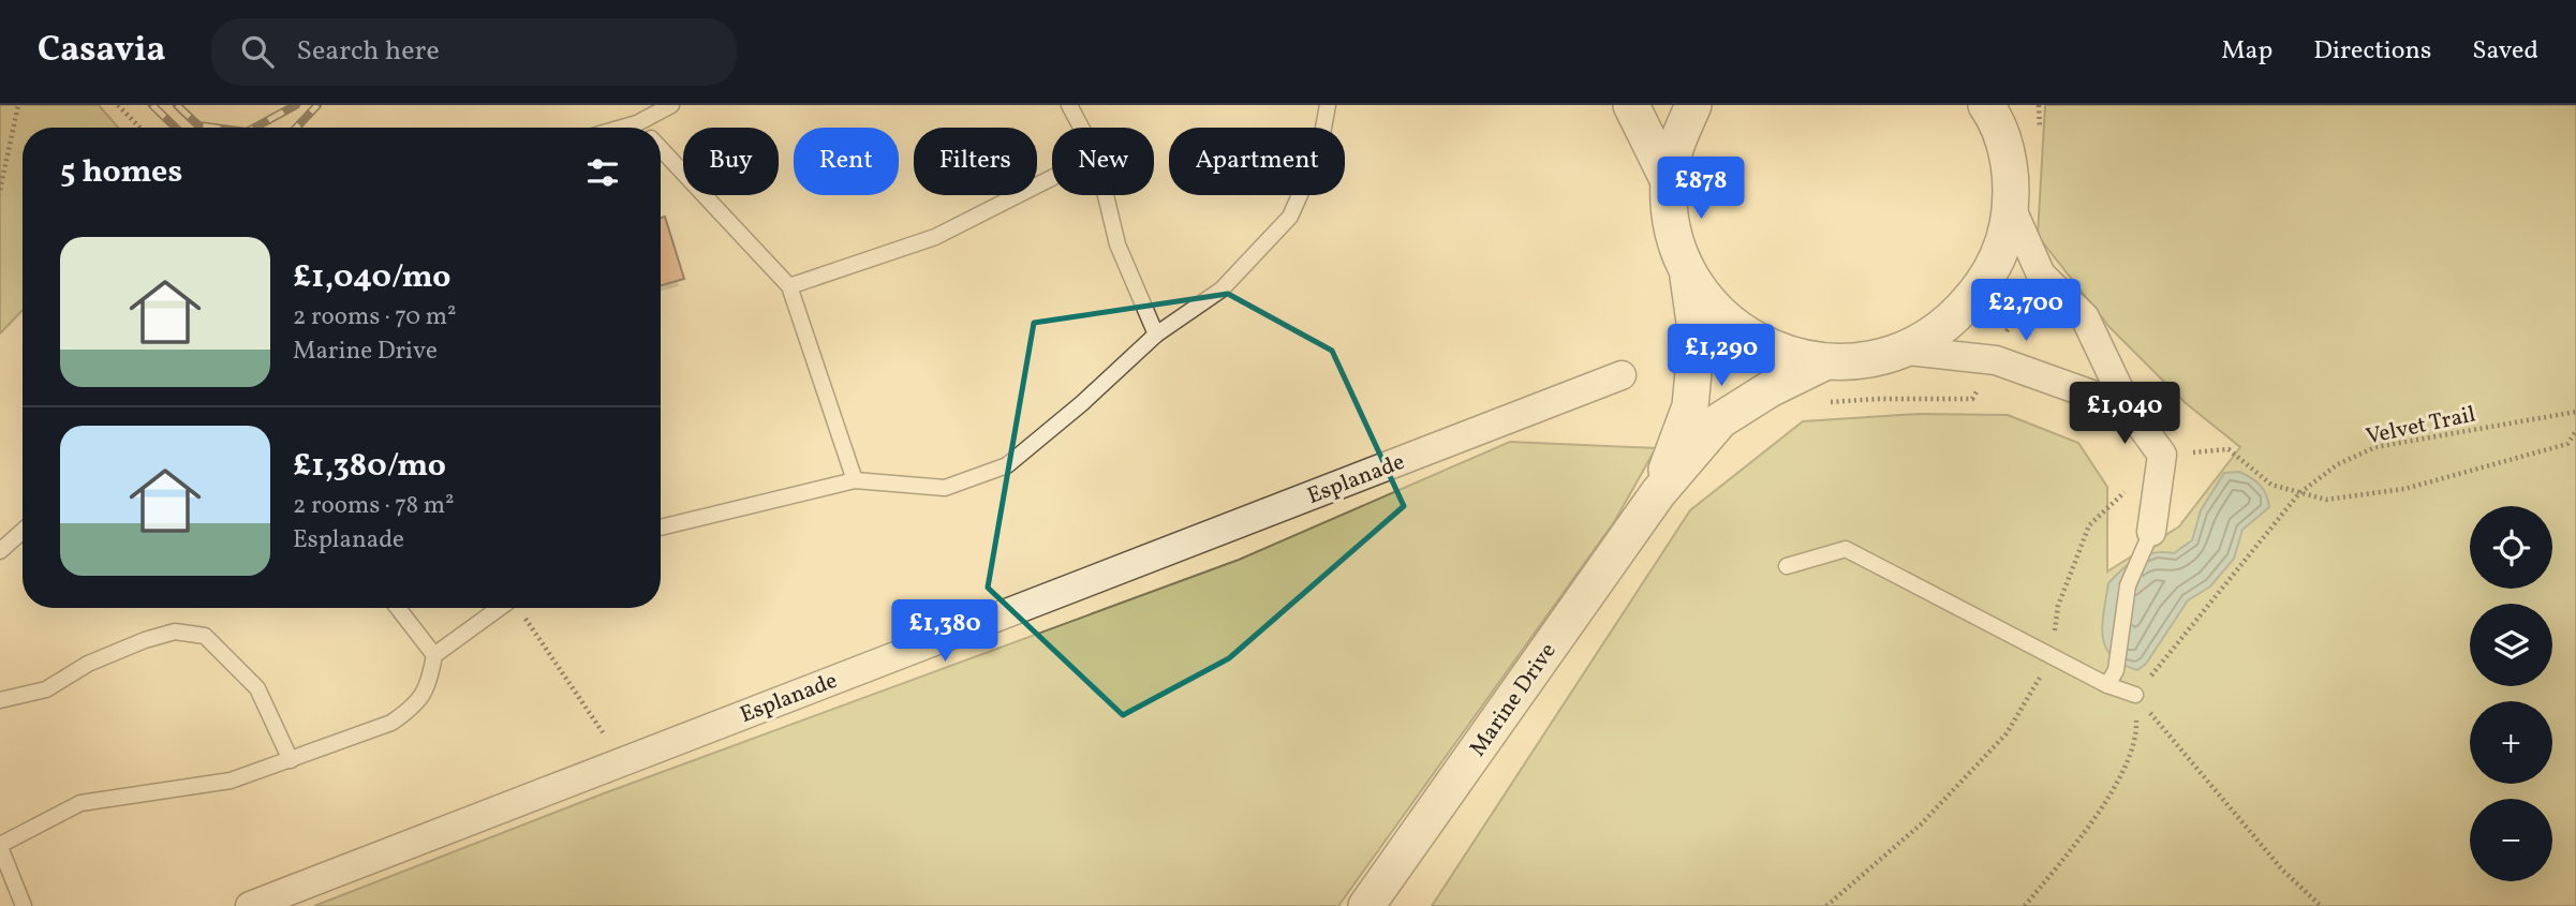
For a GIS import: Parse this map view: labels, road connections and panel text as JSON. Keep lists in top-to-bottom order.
{
  "streets": {
    "street": ["Esplanade", "Marine Drive"],
    "path": ["Velvet Trail"]
  },
  "page": {
    "header": "Casavia",
    "search": "Search here",
    "nav": ["Map", "Directions", "Saved"],
    "chip": [
      "Buy",
      "Rent",
      "Filters",
      "New",
      "Apartment"
    ],
    "heading": "5 homes",
    "price": [
      "£878",
      "£2,700",
      "£1,290",
      "£1,040",
      "£1,380"
    ],
    "list": [
      {
        "name": "£1,040/mo",
        "note": "2 rooms · 70 m² · Marine Drive"
      },
      {
        "name": "£1,380/mo",
        "note": "2 rooms · 78 m² · Esplanade"
      }
    ],
    "map_buttons": ["+", "−"]
  }
}
